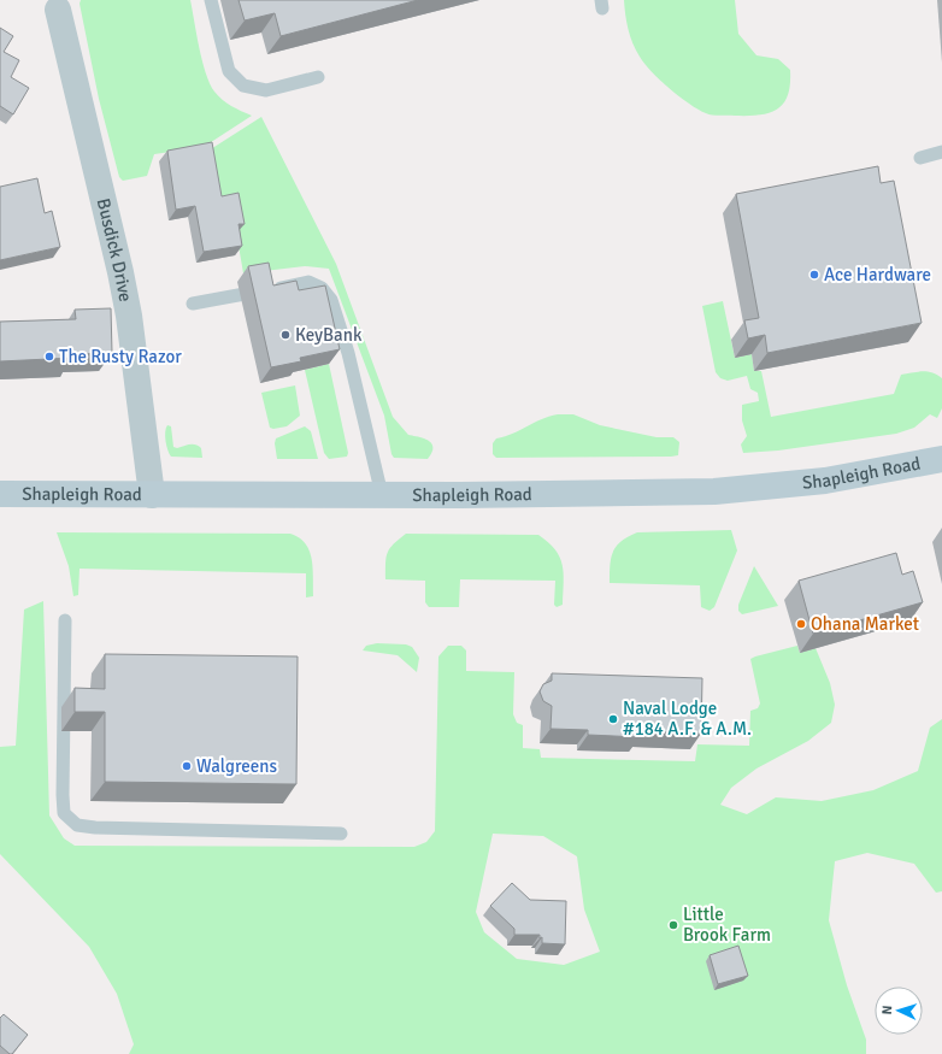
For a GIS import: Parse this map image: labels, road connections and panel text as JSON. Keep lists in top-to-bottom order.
{
  "streets": {
    "main road": ["Shapleigh Road"],
    "street": ["Busdick Drive"]
  },
  "crossings": [
    ["Busdick Drive", "Shapleigh Road"]
  ],
  "places": [
    "Ace Hardware",
    "KeyBank",
    "The Rusty Razor",
    "Ohana Market",
    "Naval Lodge #184 A.F. & A.M.",
    "Walgreens",
    "Little Brook Farm"
  ],
  "north": "left"
}
